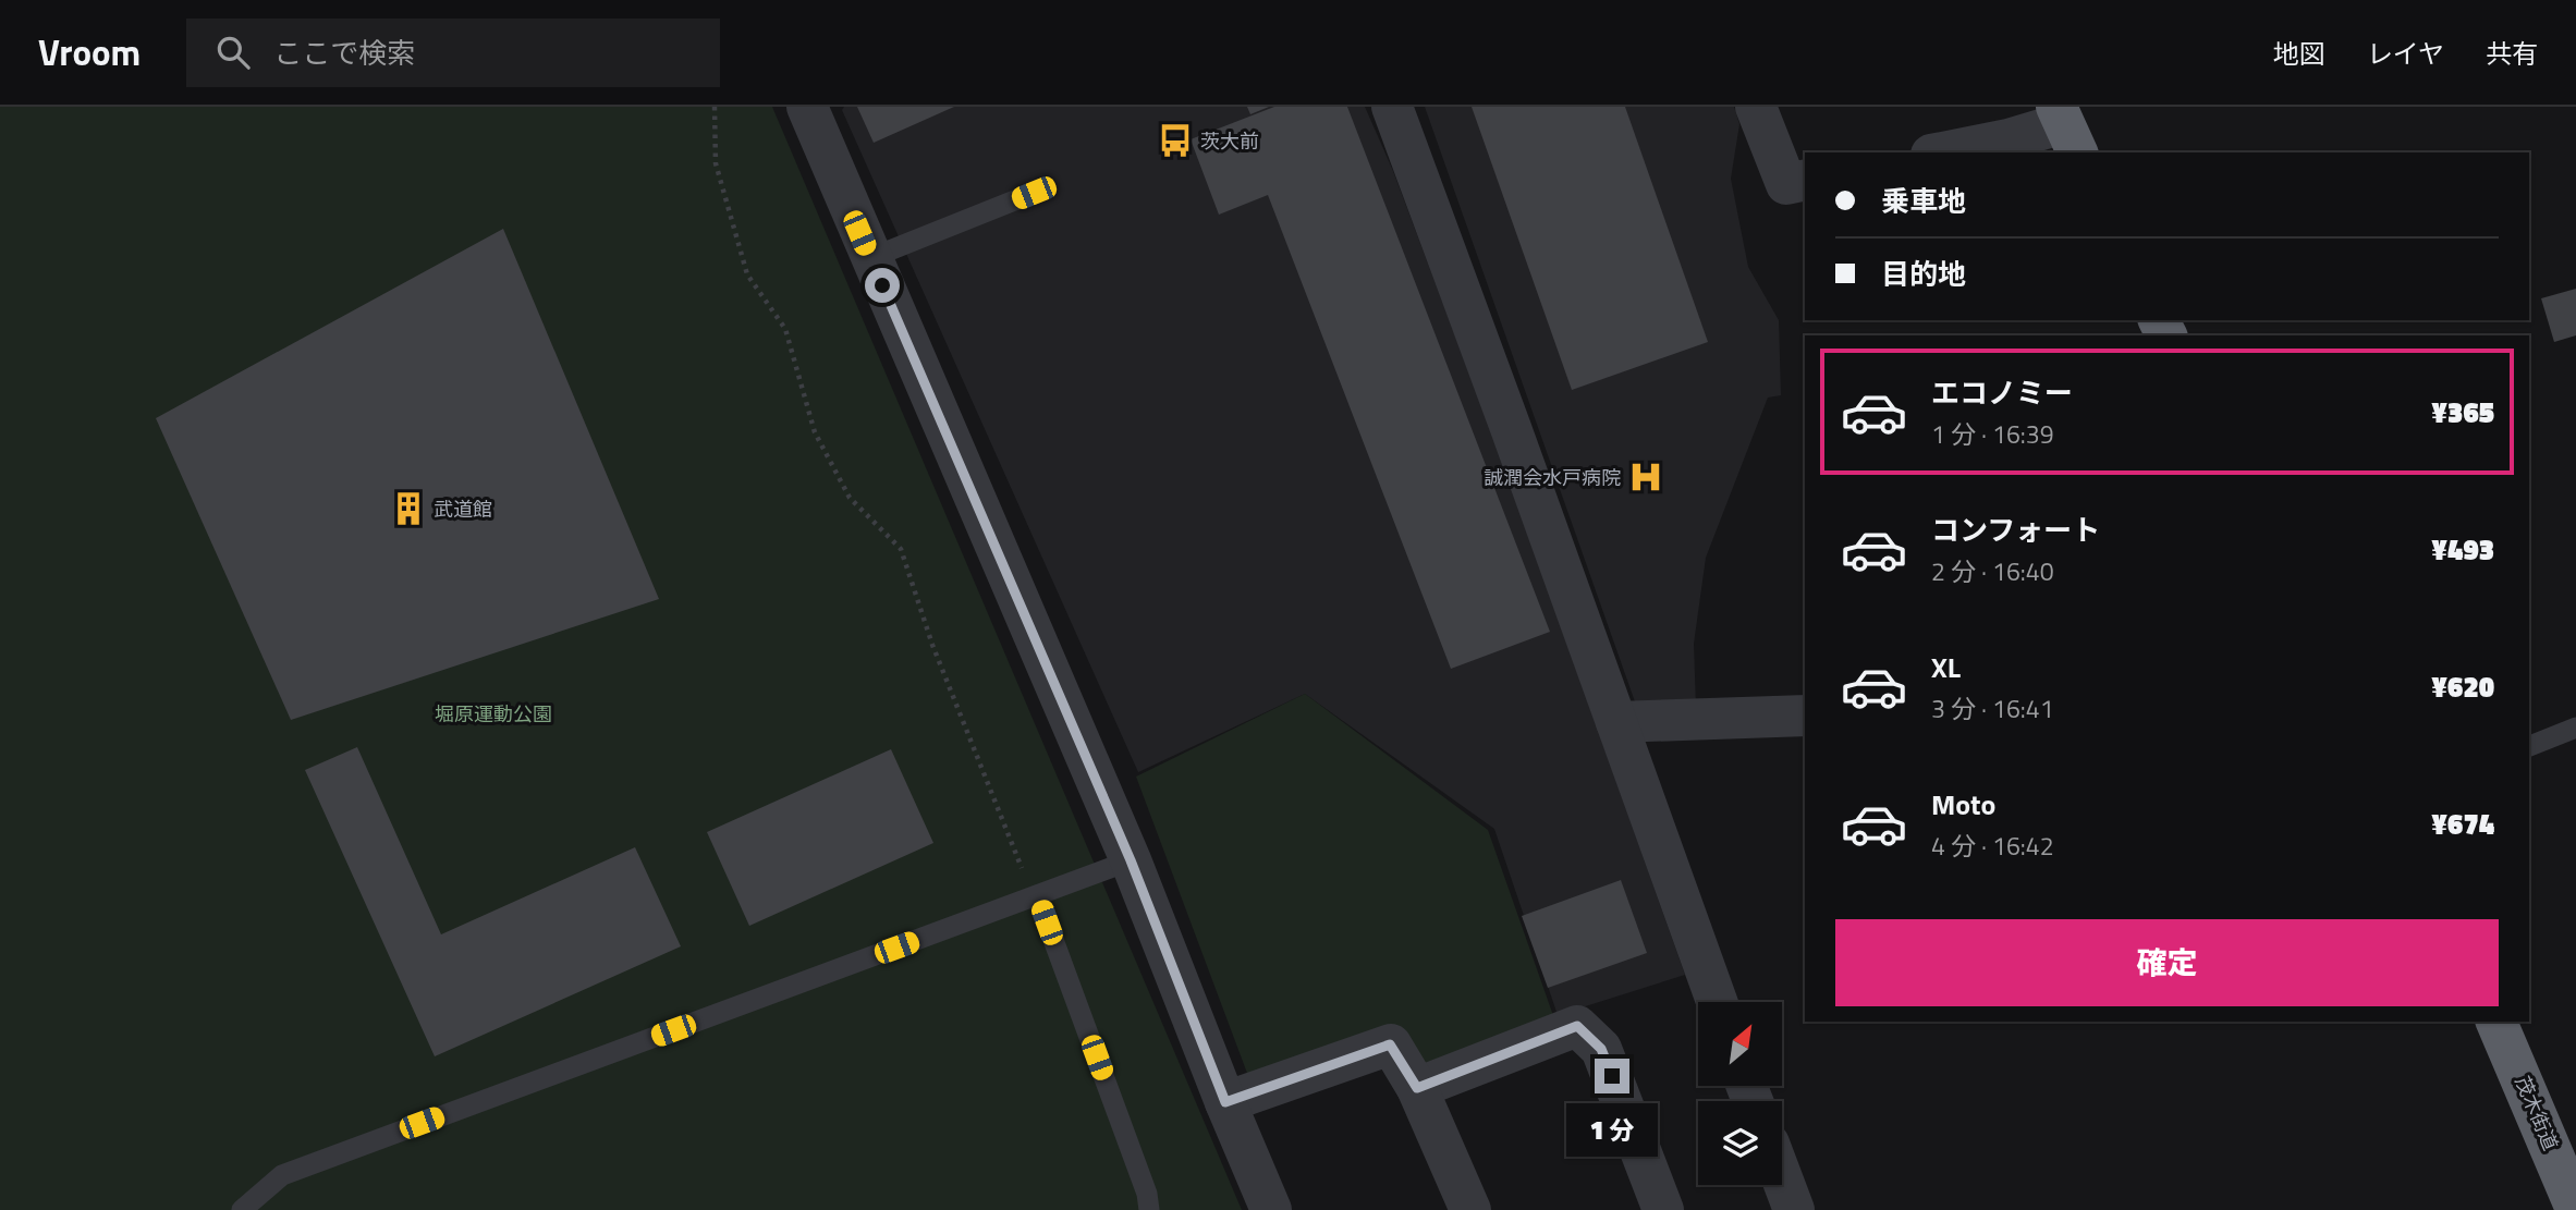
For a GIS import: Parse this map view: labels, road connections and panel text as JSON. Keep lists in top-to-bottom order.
{
  "streets": {
    "highway": ["茂木街道"]
  },
  "parks": ["堀原運動公園"],
  "places": {
    "bus stop": ["茨大前"],
    "hospital": ["誠潤会水戸病院"],
    "building": ["武道館"]
  },
  "north": "top right",
  "page": {
    "header": "Vroom",
    "search": "ここで検索",
    "nav": ["地図", "レイヤ", "共有"],
    "banner": ["乗車地", "目的地"],
    "list": [
      {
        "name": "エコノミー",
        "note": "1 分 · 16:39",
        "value": "¥365"
      },
      {
        "name": "コンフォート",
        "note": "2 分 · 16:40",
        "value": "¥493"
      },
      {
        "name": "XL",
        "note": "3 分 · 16:41",
        "value": "¥620"
      },
      {
        "name": "Moto",
        "note": "4 分 · 16:42",
        "value": "¥674"
      }
    ],
    "buttons": "確定",
    "bubble": "1 分"
  }
}
